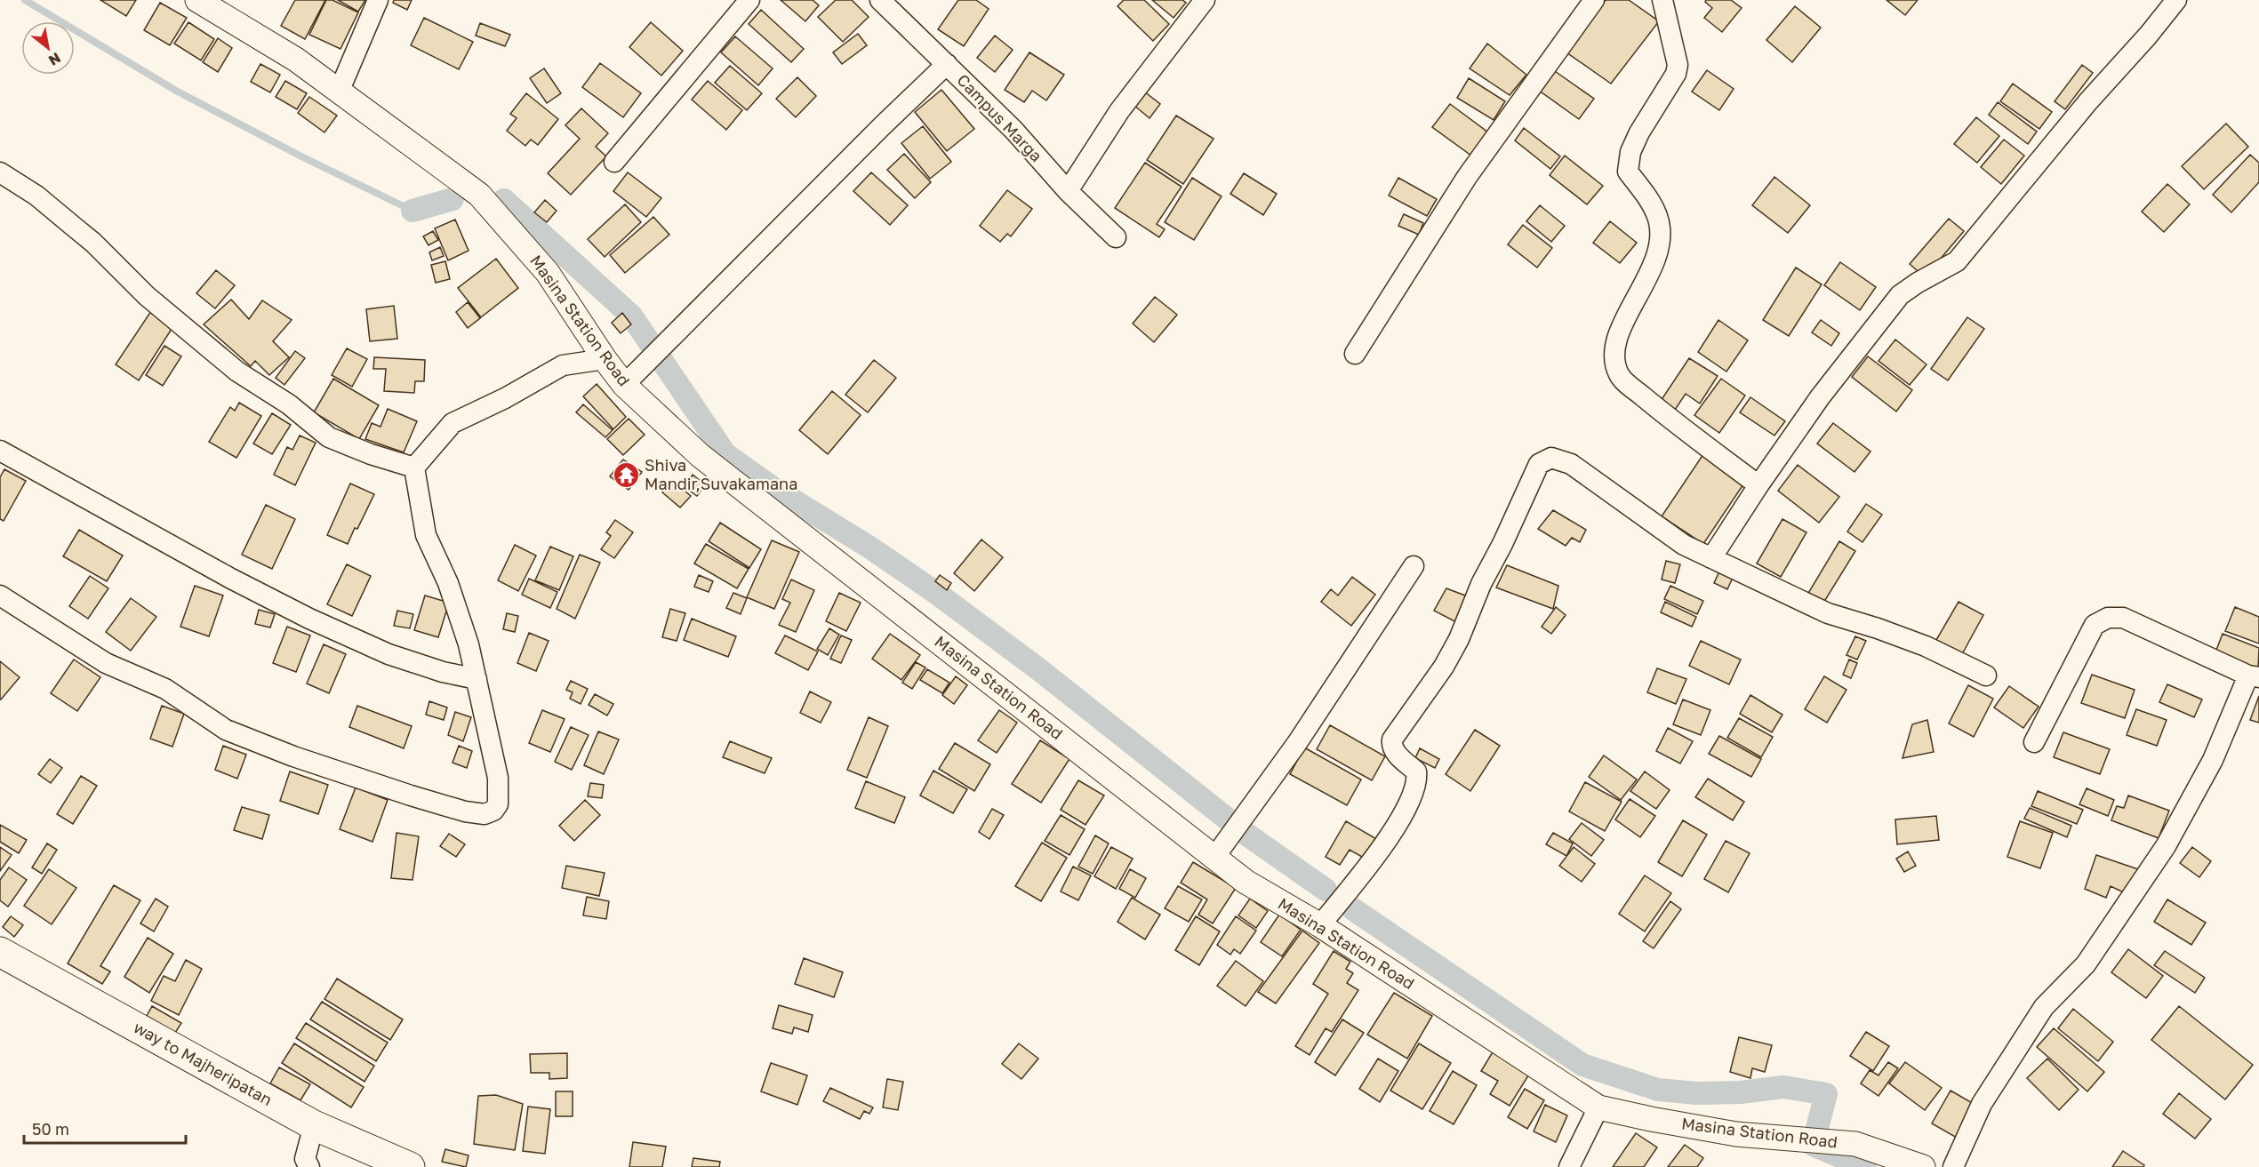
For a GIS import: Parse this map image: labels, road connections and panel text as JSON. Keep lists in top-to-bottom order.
{
  "streets": {
    "main road": ["way to Majheripatan"],
    "street": ["Campus Marga", "Masina Station Road"]
  },
  "places": {
    "temple": ["Shiva Mandir,Suvakamana"]
  },
  "scale_bar": "50 m",
  "north": "bottom right"
}
